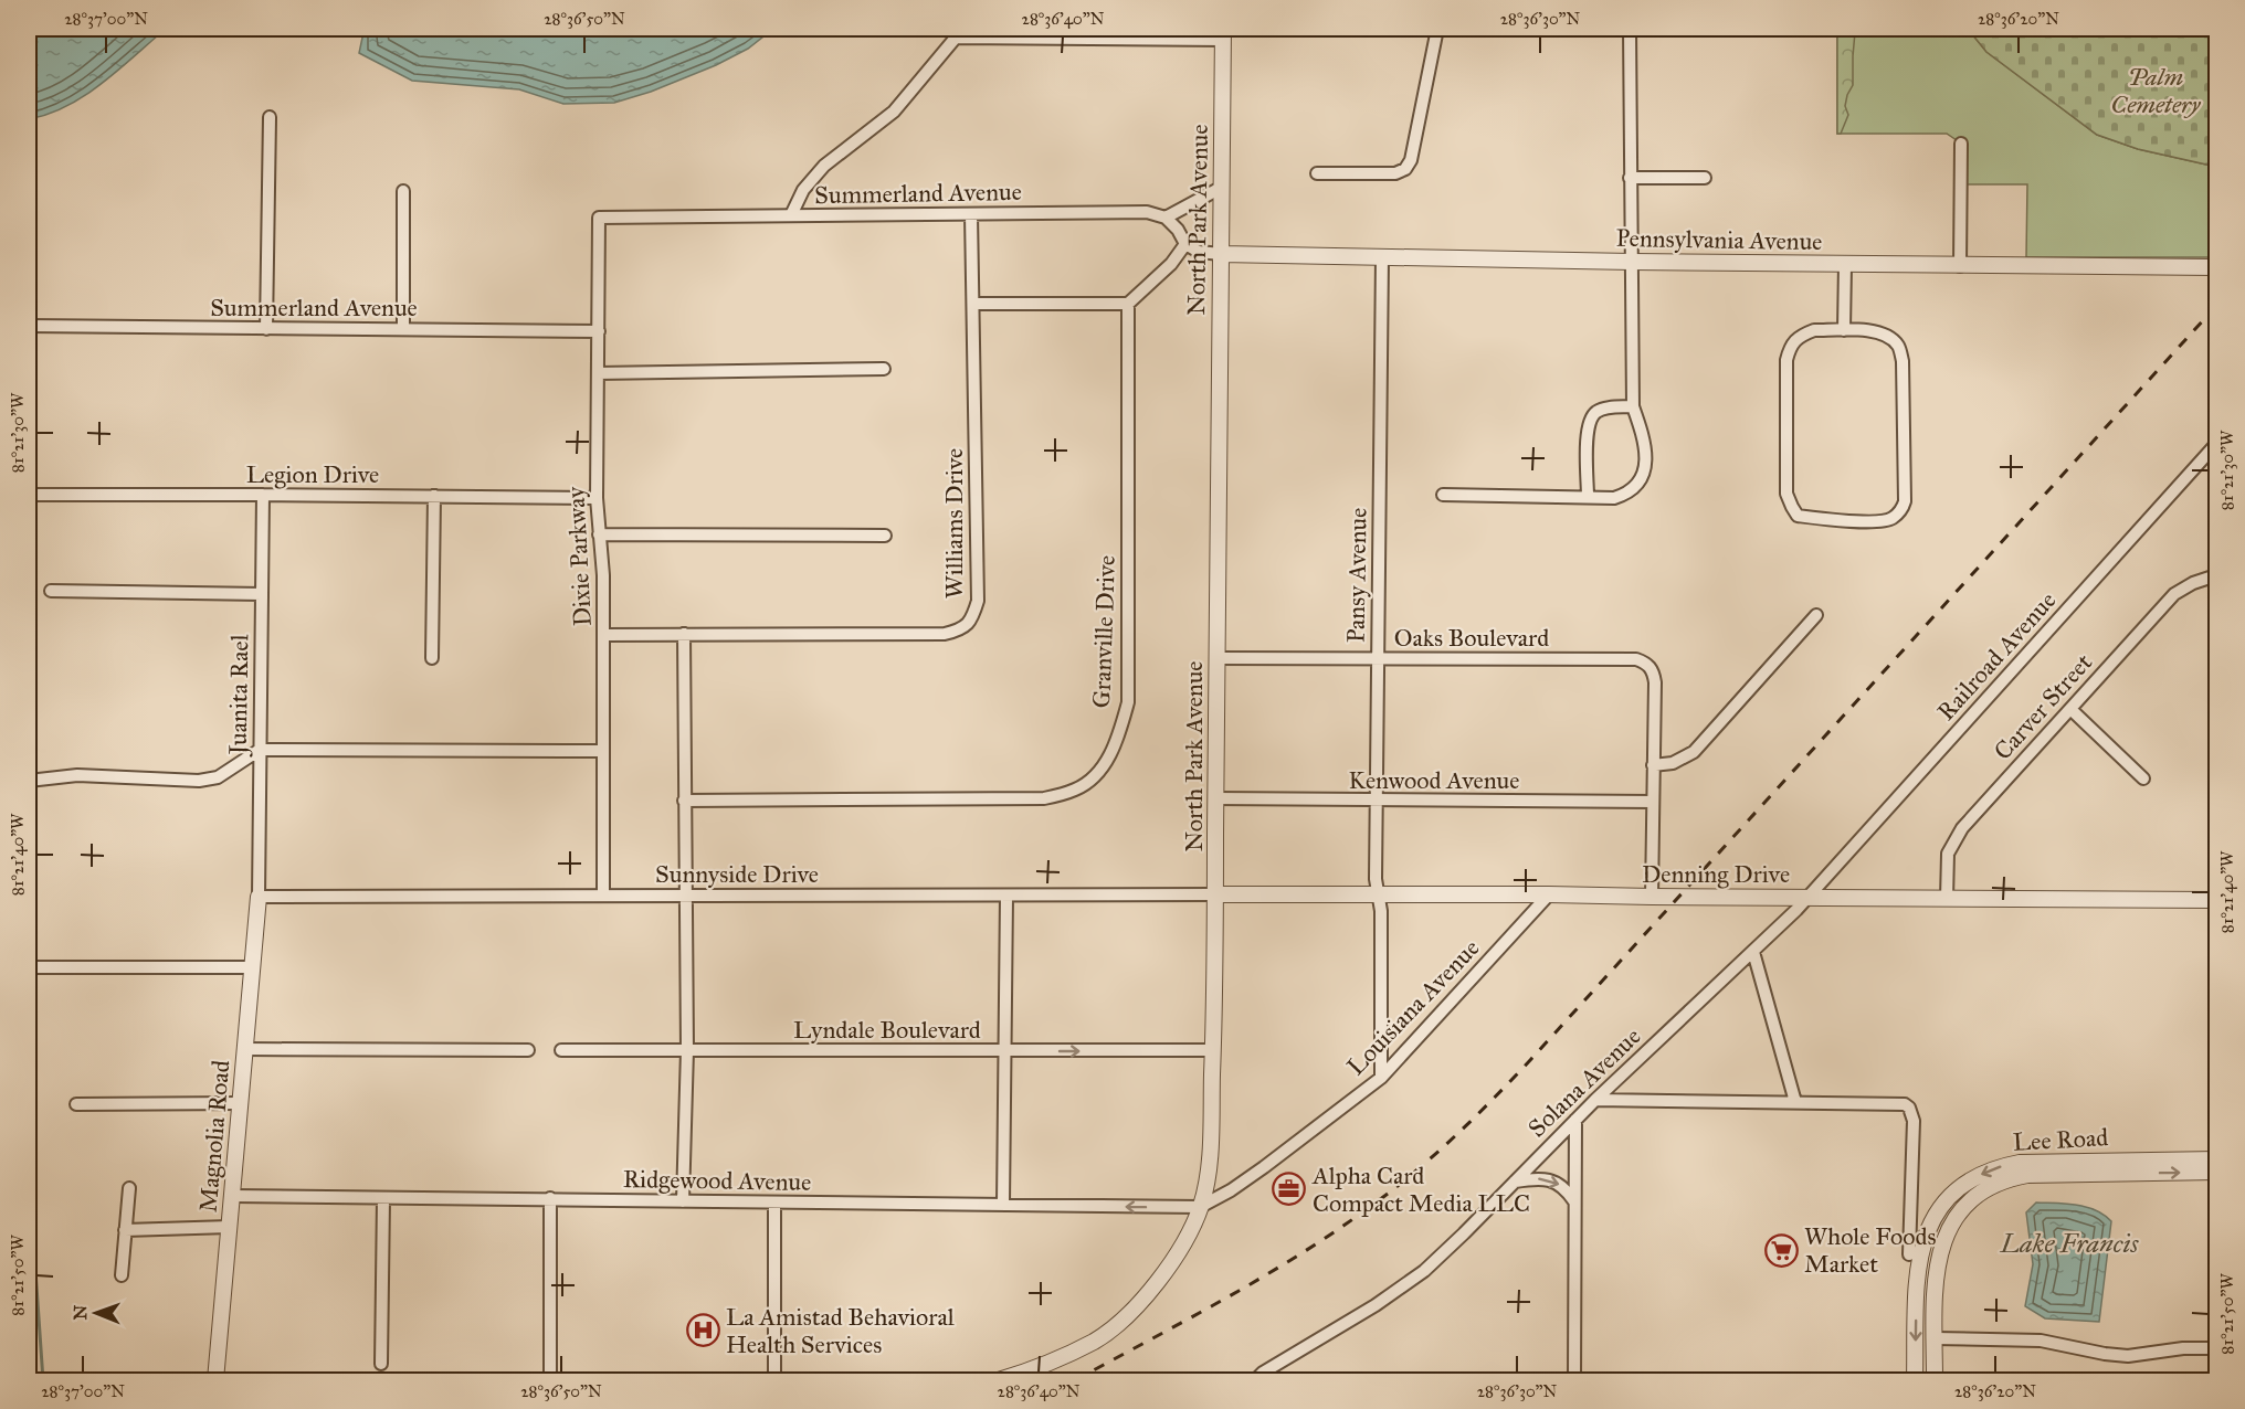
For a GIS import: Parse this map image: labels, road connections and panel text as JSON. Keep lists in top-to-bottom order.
{
  "streets": {
    "street": [
      "Summerland Avenue",
      "North Park Avenue",
      "Pennsylvania Avenue",
      "Legion Drive",
      "Williams Drive",
      "Dixie Parkway",
      "Pansy Avenue",
      "Granville Drive",
      "Oaks Boulevard",
      "Railroad Avenue",
      "Juanita Rael",
      "Carver Street",
      "Kenwood Avenue",
      "Sunnyside Drive",
      "Denning Drive",
      "Louisiana Avenue",
      "Lyndale Boulevard",
      "Solana Avenue",
      "Magnolia Road",
      "Lee Road",
      "Ridgewood Avenue"
    ]
  },
  "crossings": [
    ["Summerland Avenue", "Williams Drive"],
    ["Summerland Avenue", "Dixie Parkway"],
    ["North Park Avenue", "Pennsylvania Avenue"],
    ["North Park Avenue", "Oaks Boulevard"],
    ["North Park Avenue", "Kenwood Avenue"],
    ["North Park Avenue", "Sunnyside Drive"],
    ["North Park Avenue", "Denning Drive"],
    ["North Park Avenue", "Louisiana Avenue"],
    ["North Park Avenue", "Lyndale Boulevard"],
    ["North Park Avenue", "Ridgewood Avenue"],
    ["Pennsylvania Avenue", "Pansy Avenue"],
    ["Legion Drive", "Dixie Parkway"],
    ["Legion Drive", "Juanita Rael"],
    ["Williams Drive", "Dixie Parkway"],
    ["Dixie Parkway", "Sunnyside Drive"],
    ["Pansy Avenue", "Oaks Boulevard"],
    ["Pansy Avenue", "Kenwood Avenue"],
    ["Pansy Avenue", "Denning Drive"],
    ["Pansy Avenue", "Louisiana Avenue"],
    ["Railroad Avenue", "Denning Drive"],
    ["Railroad Avenue", "Solana Avenue"],
    ["Juanita Rael", "Sunnyside Drive"],
    ["Juanita Rael", "Magnolia Road"],
    ["Carver Street", "Denning Drive"],
    ["Sunnyside Drive", "Denning Drive"],
    ["Sunnyside Drive", "Magnolia Road"],
    ["Denning Drive", "Louisiana Avenue"],
    ["Denning Drive", "Solana Avenue"],
    ["Louisiana Avenue", "Ridgewood Avenue"],
    ["Magnolia Road", "Ridgewood Avenue"]
  ],
  "water": ["Lake Francis"],
  "parks": ["Palm Cemetery"],
  "places": {
    "office": ["Alpha Card Compact Media LLC"],
    "supermarket": ["Whole Foods Market"],
    "hospital": ["La Amistad Behavioral Health Services"]
  },
  "north": "left",
  "coordinates": [
    "28°37'00\"N",
    "28°36'50\"N",
    "28°36'40\"N",
    "28°36'30\"N",
    "28°36'20\"N",
    "81°21'30\"W",
    "81°21'40\"W",
    "81°21'50\"W"
  ]
}
